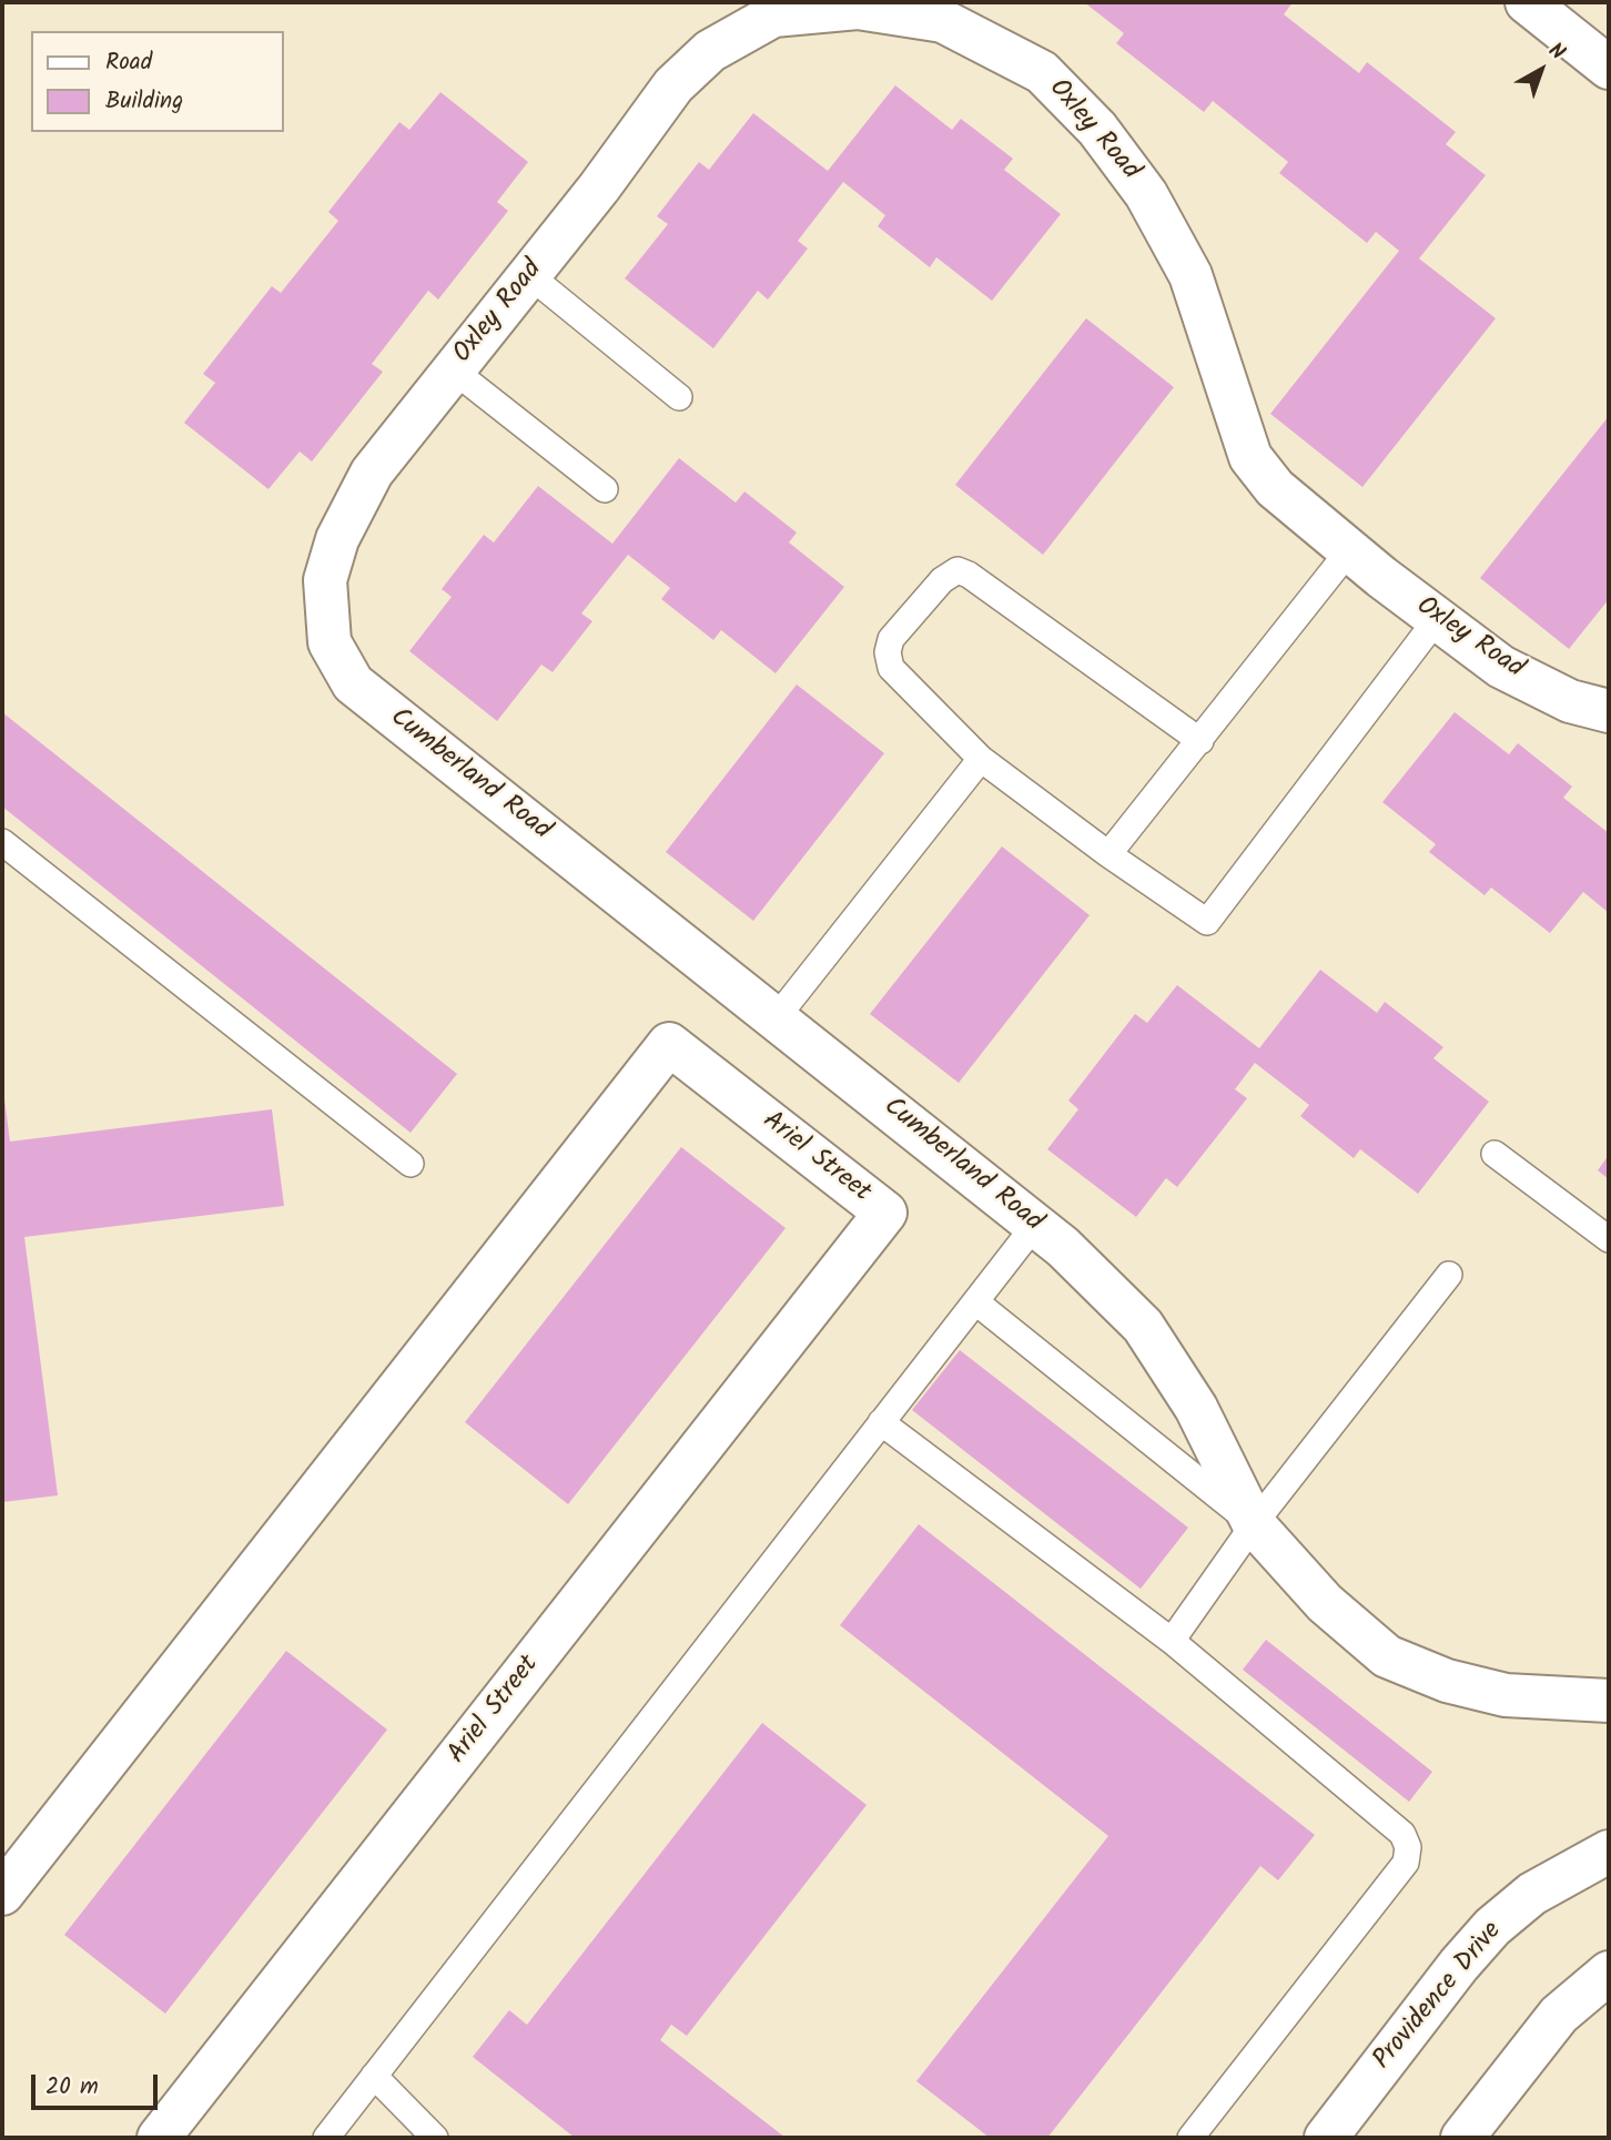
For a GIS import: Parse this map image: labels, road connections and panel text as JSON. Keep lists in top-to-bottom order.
{
  "streets": {
    "street": [
      "Oxley Road",
      "Cumberland Road",
      "Ariel Street",
      "Providence Drive"
    ]
  },
  "crossings": [
    ["Oxley Road", "Cumberland Road"]
  ],
  "legend": ["Road", "Building"],
  "scale_bar": "20 m",
  "north": "top right"
}
